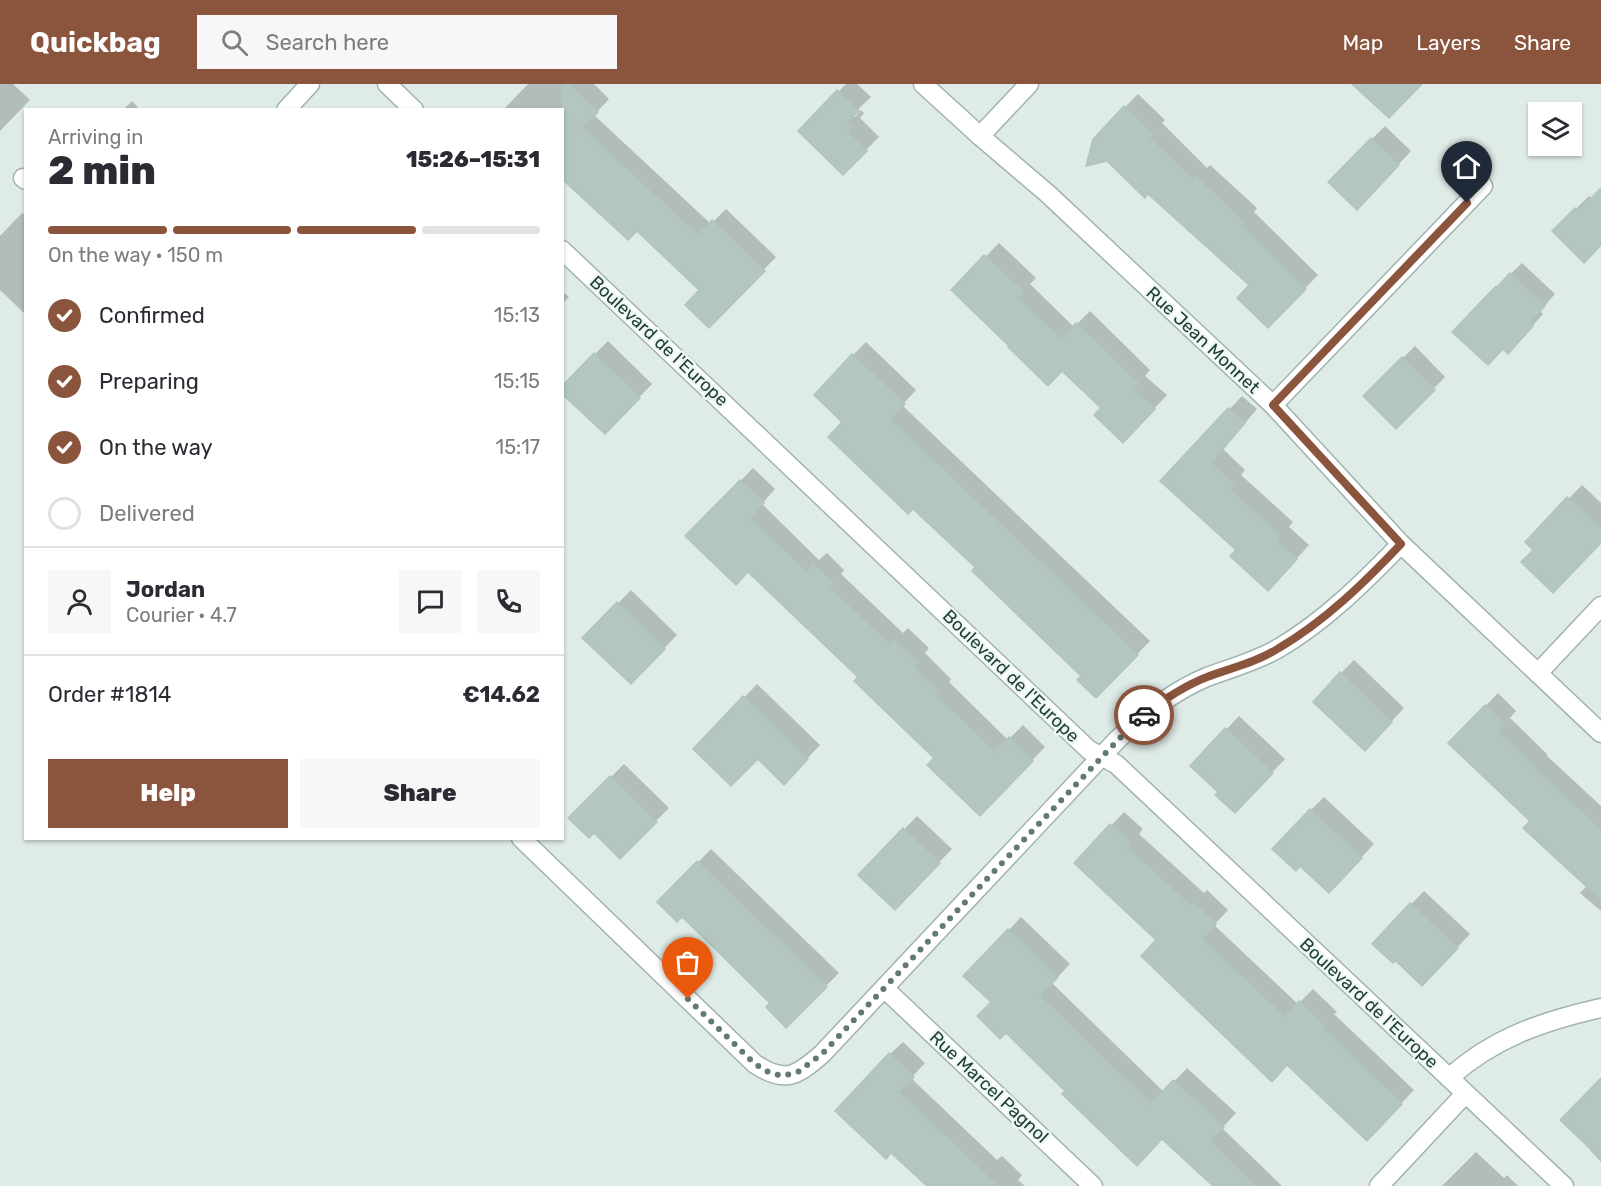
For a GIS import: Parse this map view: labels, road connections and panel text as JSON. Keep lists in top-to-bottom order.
{
  "streets": {
    "street": ["Rue Jean Monnet", "Boulevard de l'Europe", "Rue Marcel Pagnol"]
  },
  "page": {
    "header": "Quickbag",
    "search": "Search here",
    "nav": ["Map", "Layers", "Share"],
    "heading": ["2 min", "Arriving in", "15:26–15:31"],
    "panel": [
      "Jordan",
      "Courier · 4.7",
      "Order #1814",
      "€14.62"
    ],
    "bar": "On the way · 150 m",
    "list": [
      ["Confirmed", "15:13"],
      ["Preparing", "15:15"],
      ["On the way", "15:17"],
      "Delivered"
    ],
    "buttons": ["Help", "Share"]
  }
}
